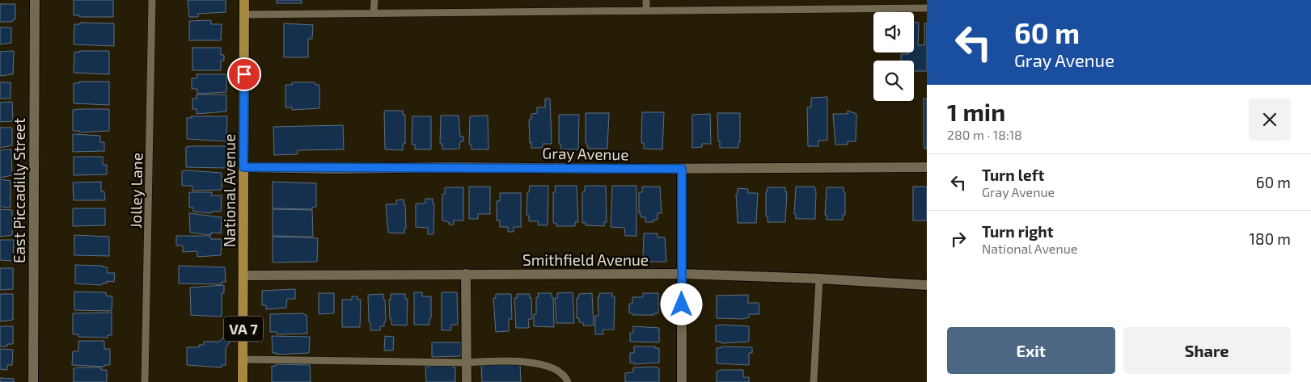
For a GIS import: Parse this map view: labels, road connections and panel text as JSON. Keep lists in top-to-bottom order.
{
  "streets": {
    "main road": ["National Avenue", "VA 7"],
    "street": ["Gray Avenue", "East Piccadilly Street", "Smithfield Avenue"],
    "lane": ["Jolley Lane"]
  },
  "crossings": [
    ["Gray Avenue", "National Avenue"],
    ["National Avenue", "Smithfield Avenue"]
  ],
  "page": {
    "turn": ["60 m", "Gray Avenue"],
    "heading": ["1 min", "280 m · 18:18"],
    "list": [
      {
        "name": "Turn left",
        "note": "Gray Avenue",
        "value": "60 m"
      },
      {
        "name": "Turn right",
        "note": "National Avenue",
        "value": "180 m"
      }
    ],
    "buttons": ["Exit", "Share"]
  }
}
